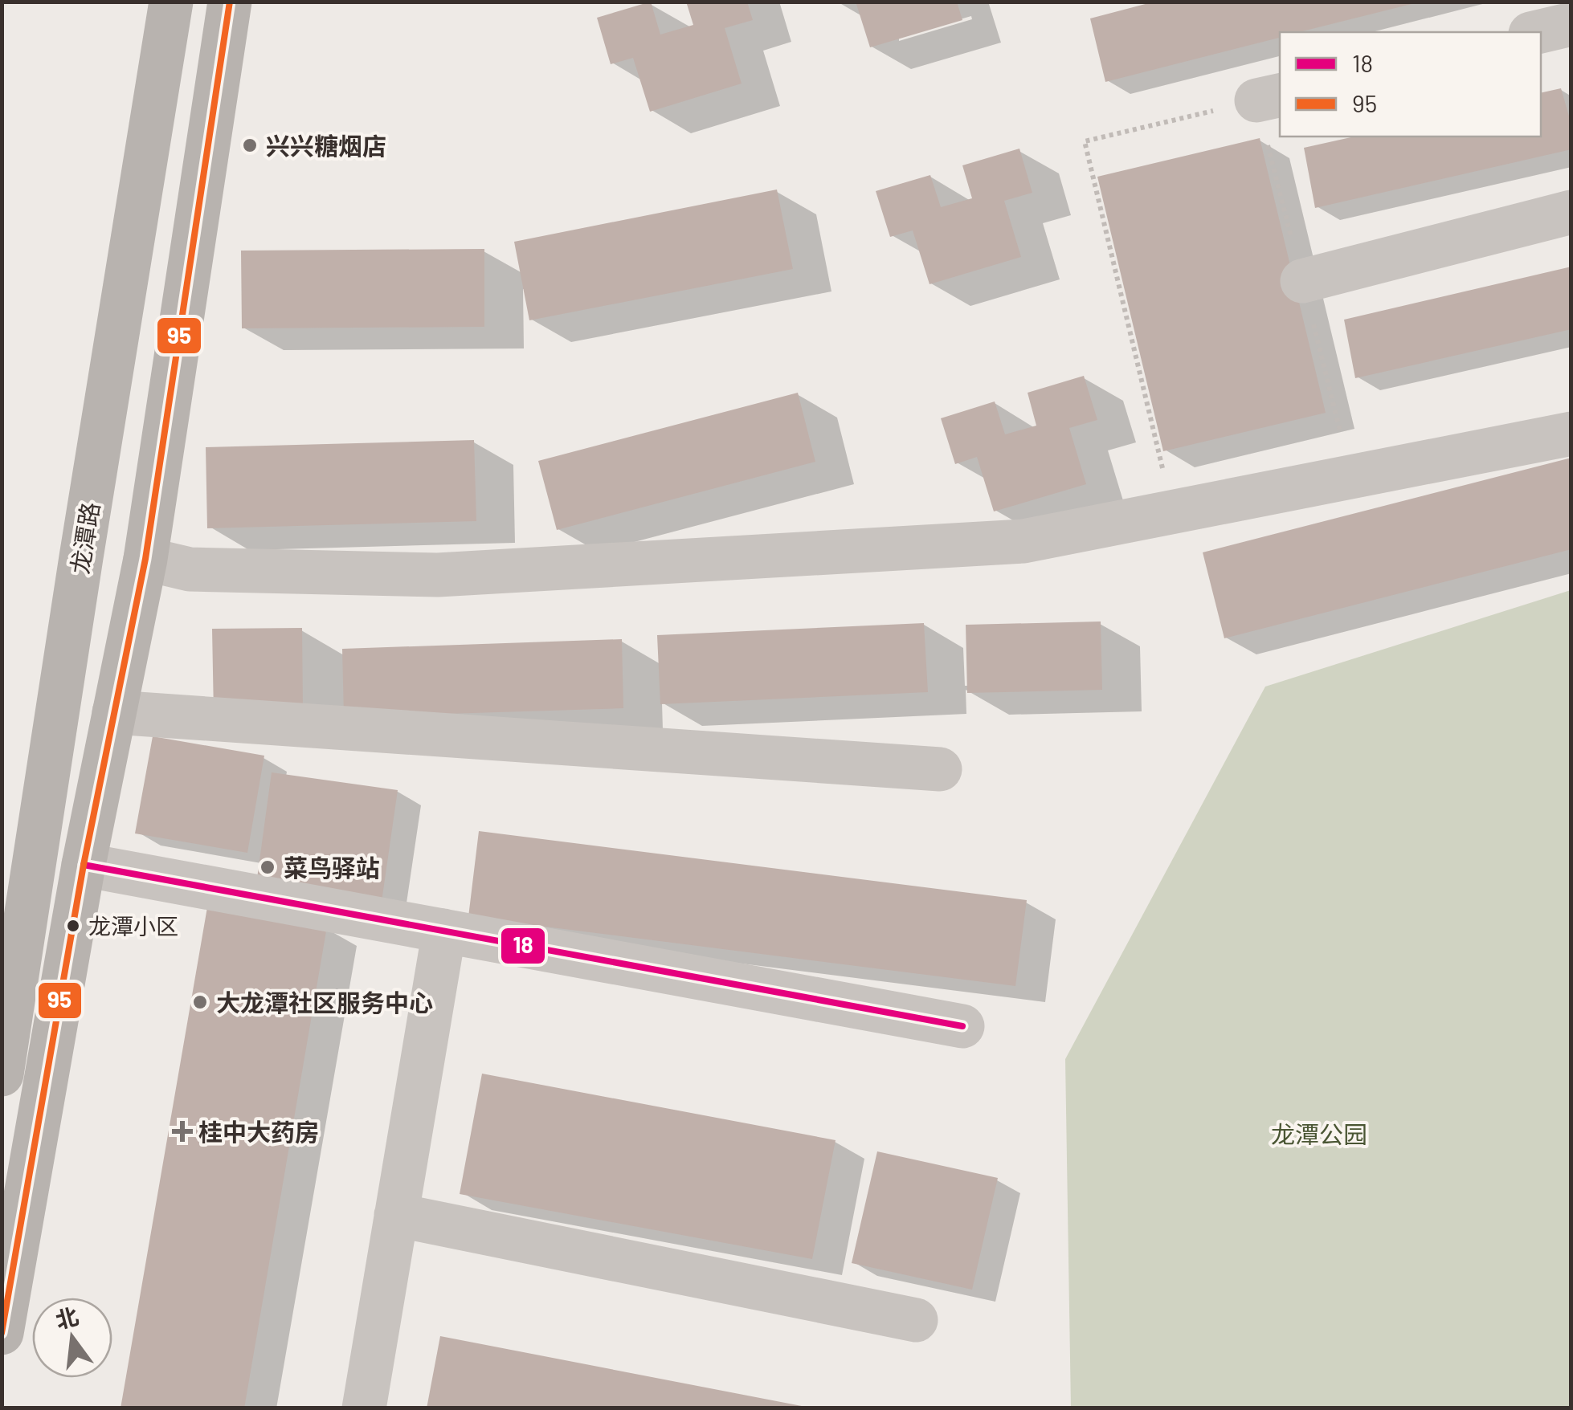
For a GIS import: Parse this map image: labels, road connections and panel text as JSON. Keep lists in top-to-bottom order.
{
  "streets": {
    "street": ["龙潭路"]
  },
  "parks": ["龙潭公园"],
  "places": {
    "other": [
      "兴兴糖烟店",
      "菜鸟驿站",
      "龙潭小区",
      "大龙潭社区服务中心"
    ],
    "health": ["桂中大药房"]
  },
  "lines": ["transit line 95", "transit line 18"],
  "legend": ["18", "95"],
  "north": "top"
}
